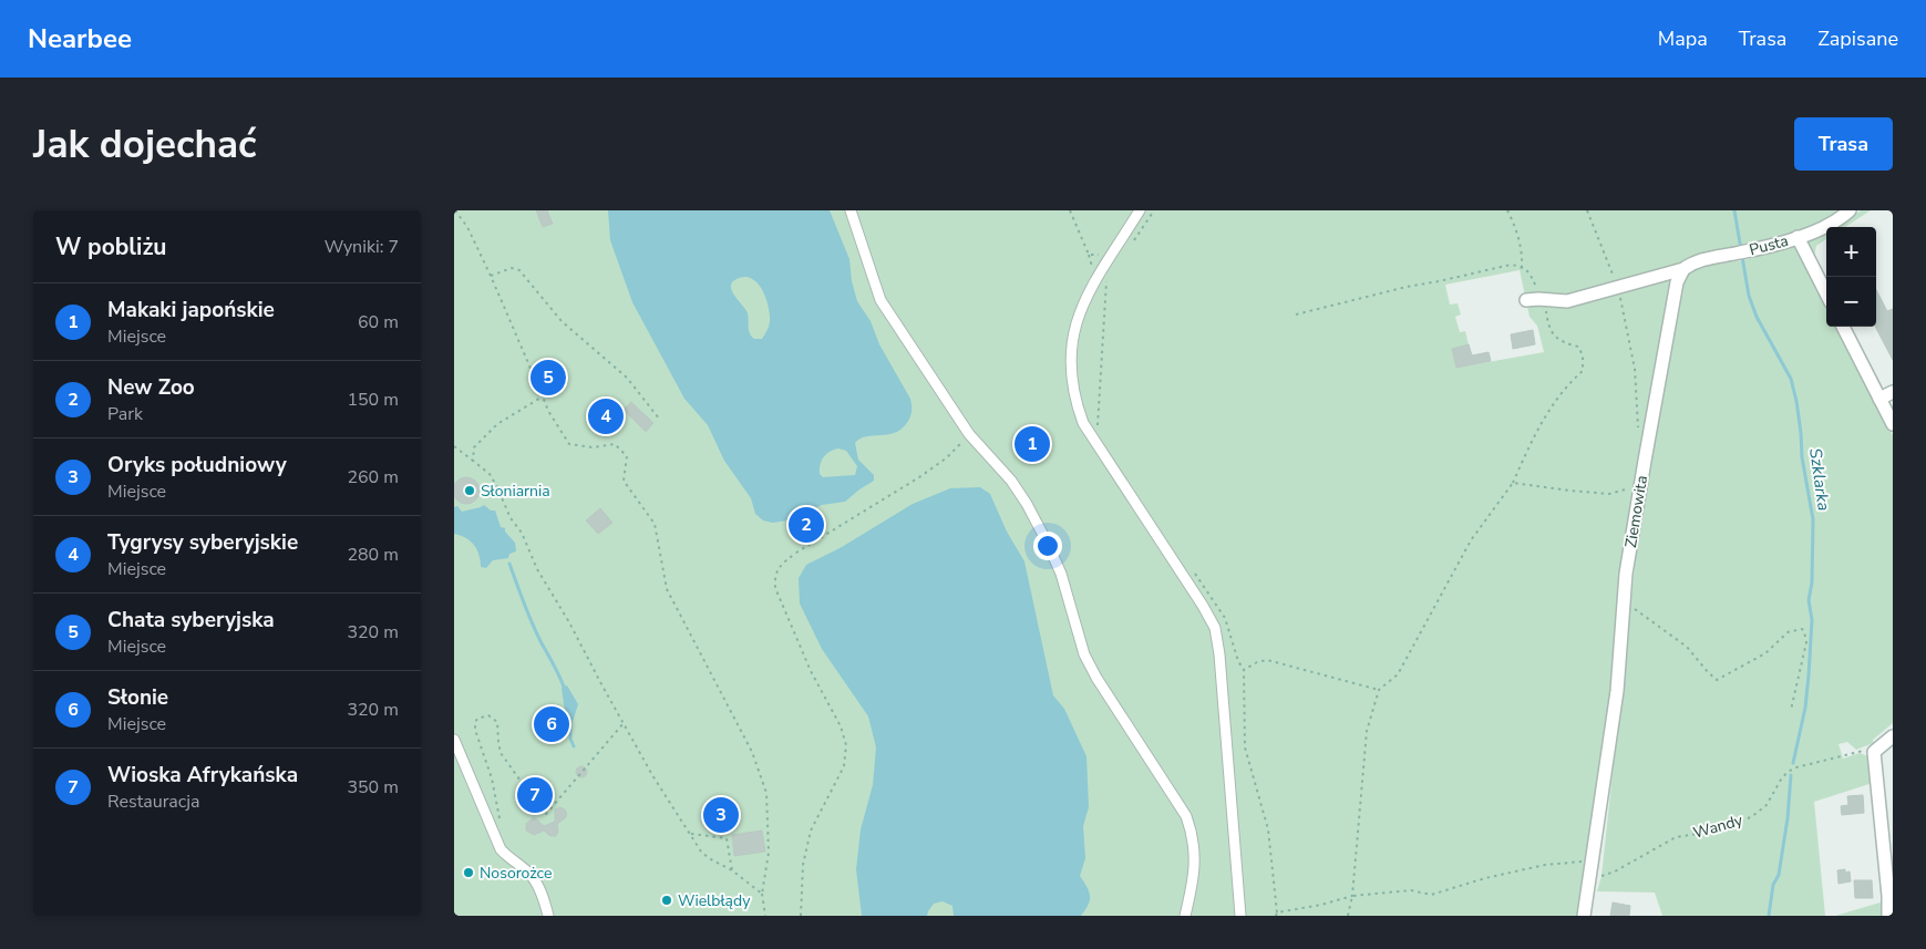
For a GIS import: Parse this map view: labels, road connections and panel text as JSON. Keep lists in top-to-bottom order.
{
  "streets": {
    "street": ["Pusta", "Ziemowita"],
    "path": ["Wandy"]
  },
  "crossings": [
    ["Pusta", "Ziemowita"],
    ["Ziemowita", "Wandy"]
  ],
  "water": ["Szklarka"],
  "places": ["Słoniarnia", "Nosorożce", "Wielbłądy"],
  "page": {
    "header": "Nearbee",
    "nav": ["Mapa", "Trasa", "Zapisane"],
    "buttons": "Trasa",
    "title": "Jak dojechać",
    "heading": ["W pobliżu", "Wyniki: 7"],
    "map_buttons": ["+", "−"],
    "list": [
      {
        "mark": "1",
        "name": "Makaki japońskie",
        "note": "Miejsce",
        "value": "60 m"
      },
      {
        "mark": "2",
        "name": "New Zoo",
        "note": "Park",
        "value": "150 m"
      },
      {
        "mark": "3",
        "name": "Oryks południowy",
        "note": "Miejsce",
        "value": "260 m"
      },
      {
        "mark": "4",
        "name": "Tygrysy syberyjskie",
        "note": "Miejsce",
        "value": "280 m"
      },
      {
        "mark": "5",
        "name": "Chata syberyjska",
        "note": "Miejsce",
        "value": "320 m"
      },
      {
        "mark": "6",
        "name": "Słonie",
        "note": "Miejsce",
        "value": "320 m"
      },
      {
        "mark": "7",
        "name": "Wioska Afrykańska",
        "note": "Restauracja",
        "value": "350 m"
      }
    ],
    "pins": [
      "5",
      "4",
      "1",
      "2",
      "6",
      "7",
      "3"
    ]
  }
}
